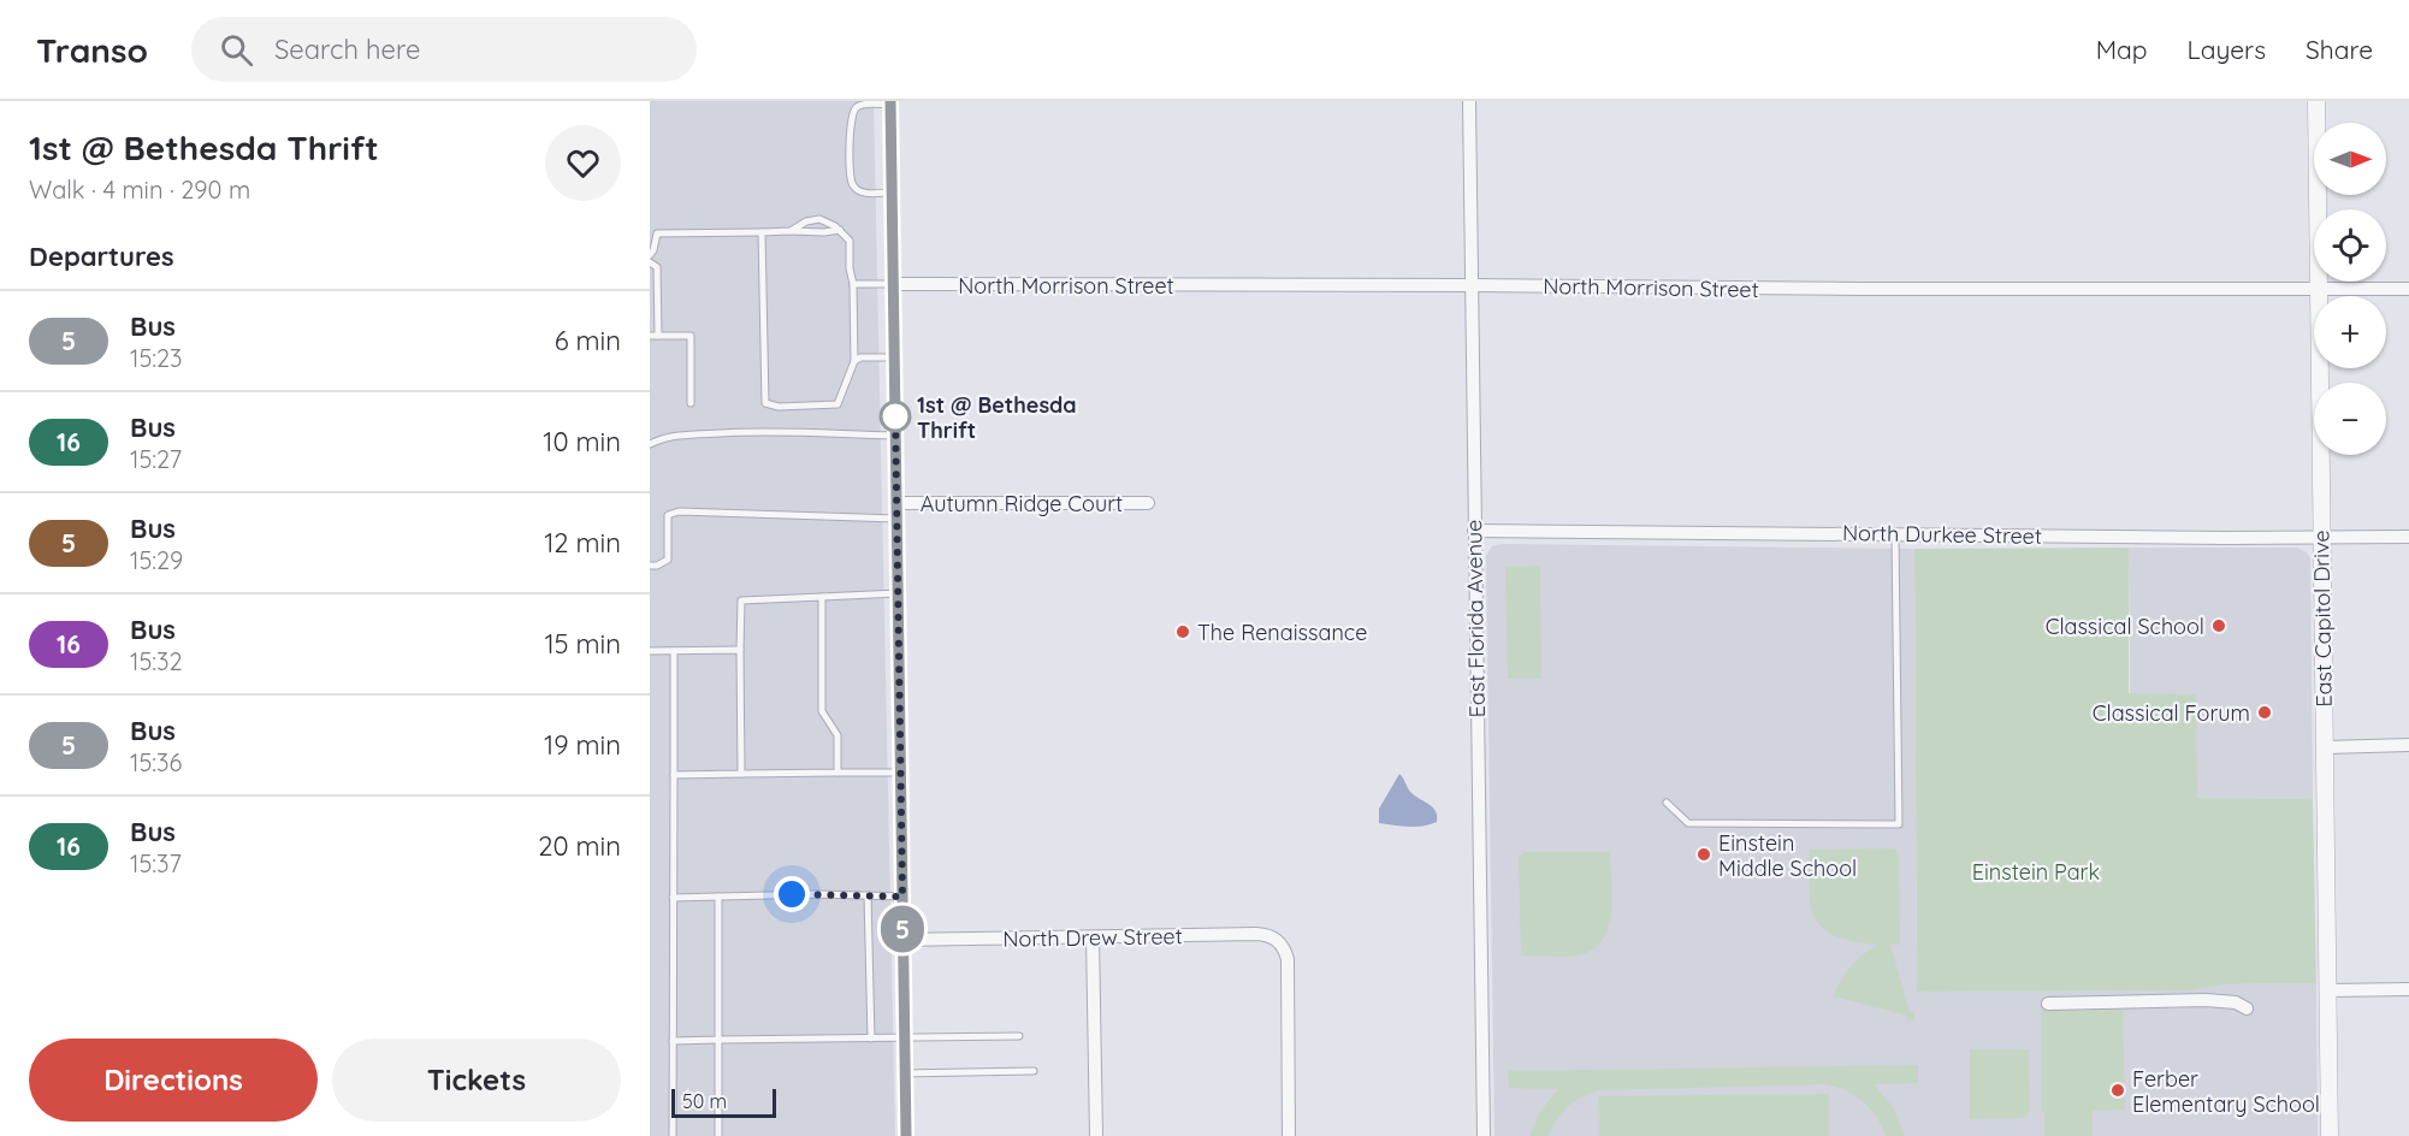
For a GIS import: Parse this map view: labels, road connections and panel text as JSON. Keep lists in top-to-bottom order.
{
  "streets": {
    "street": [
      "North Morrison Street",
      "Autumn Ridge Court",
      "North Durkee Street",
      "East Florida Avenue",
      "East Capitol Drive",
      "North Drew Street"
    ]
  },
  "crossings": [
    ["North Morrison Street", "East Florida Avenue"],
    ["North Morrison Street", "East Capitol Drive"],
    ["North Durkee Street", "East Florida Avenue"],
    ["North Durkee Street", "East Capitol Drive"]
  ],
  "parks": ["Einstein Park"],
  "places": [
    "1st @ Bethesda Thrift",
    "Classical School",
    "The Renaissance",
    "Classical Forum",
    "Einstein Middle School",
    "Ferber Elementary School"
  ],
  "lines": ["bus line 5"],
  "scale_bar": "50 m",
  "north": "right",
  "page": {
    "header": "Transo",
    "search": "Search here",
    "nav": ["Map", "Layers", "Share"],
    "heading": [
      ["1st @ Bethesda Thrift", "Walk · 4 min · 290 m"],
      "Departures"
    ],
    "on_map": "5",
    "map_buttons": ["+", "−"],
    "list": [
      {
        "mark": "5",
        "name": "Bus",
        "note": "15:23",
        "value": "6 min"
      },
      {
        "mark": "16",
        "name": "Bus",
        "note": "15:27",
        "value": "10 min"
      },
      {
        "mark": "5",
        "name": "Bus",
        "note": "15:29",
        "value": "12 min"
      },
      {
        "mark": "16",
        "name": "Bus",
        "note": "15:32",
        "value": "15 min"
      },
      {
        "mark": "5",
        "name": "Bus",
        "note": "15:36",
        "value": "19 min"
      },
      {
        "mark": "16",
        "name": "Bus",
        "note": "15:37",
        "value": "20 min"
      }
    ],
    "buttons": ["Directions", "Tickets"],
    "scale": "50 m"
  }
}
